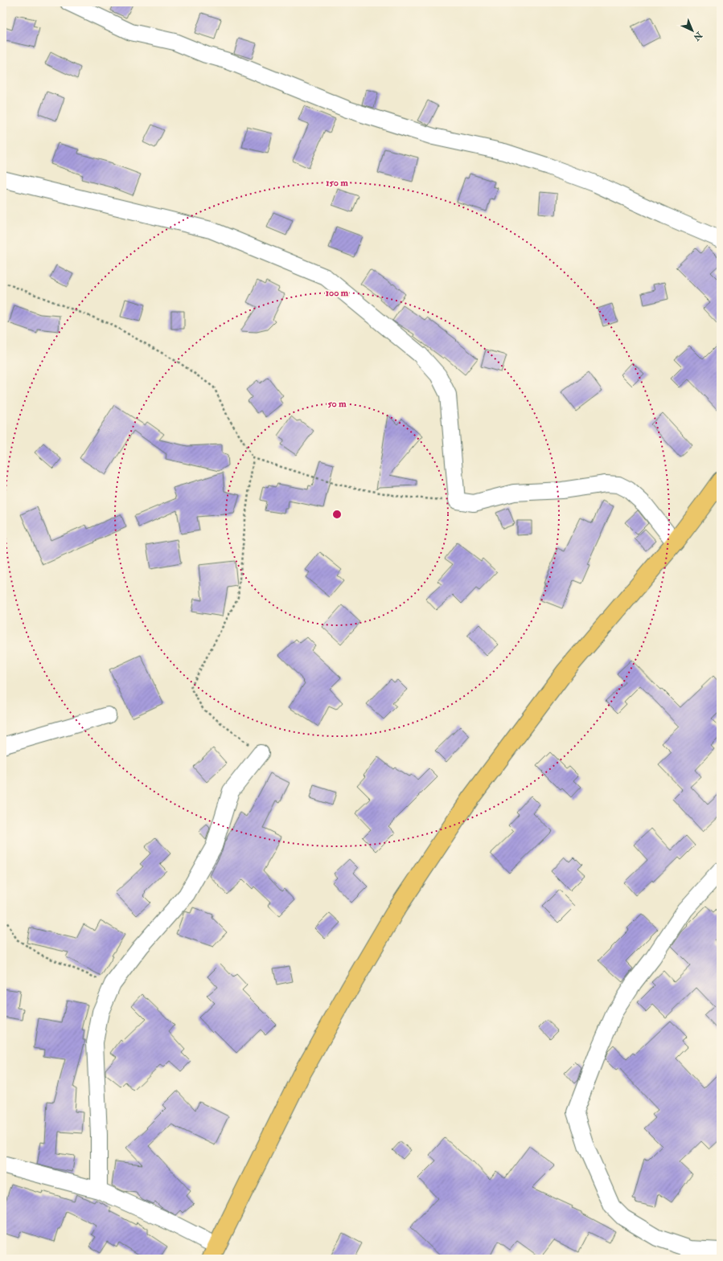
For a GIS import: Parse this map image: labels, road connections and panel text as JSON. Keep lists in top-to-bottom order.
{
  "north": "bottom right",
  "rings": ["150 m", "100 m", "50 m"]
}
